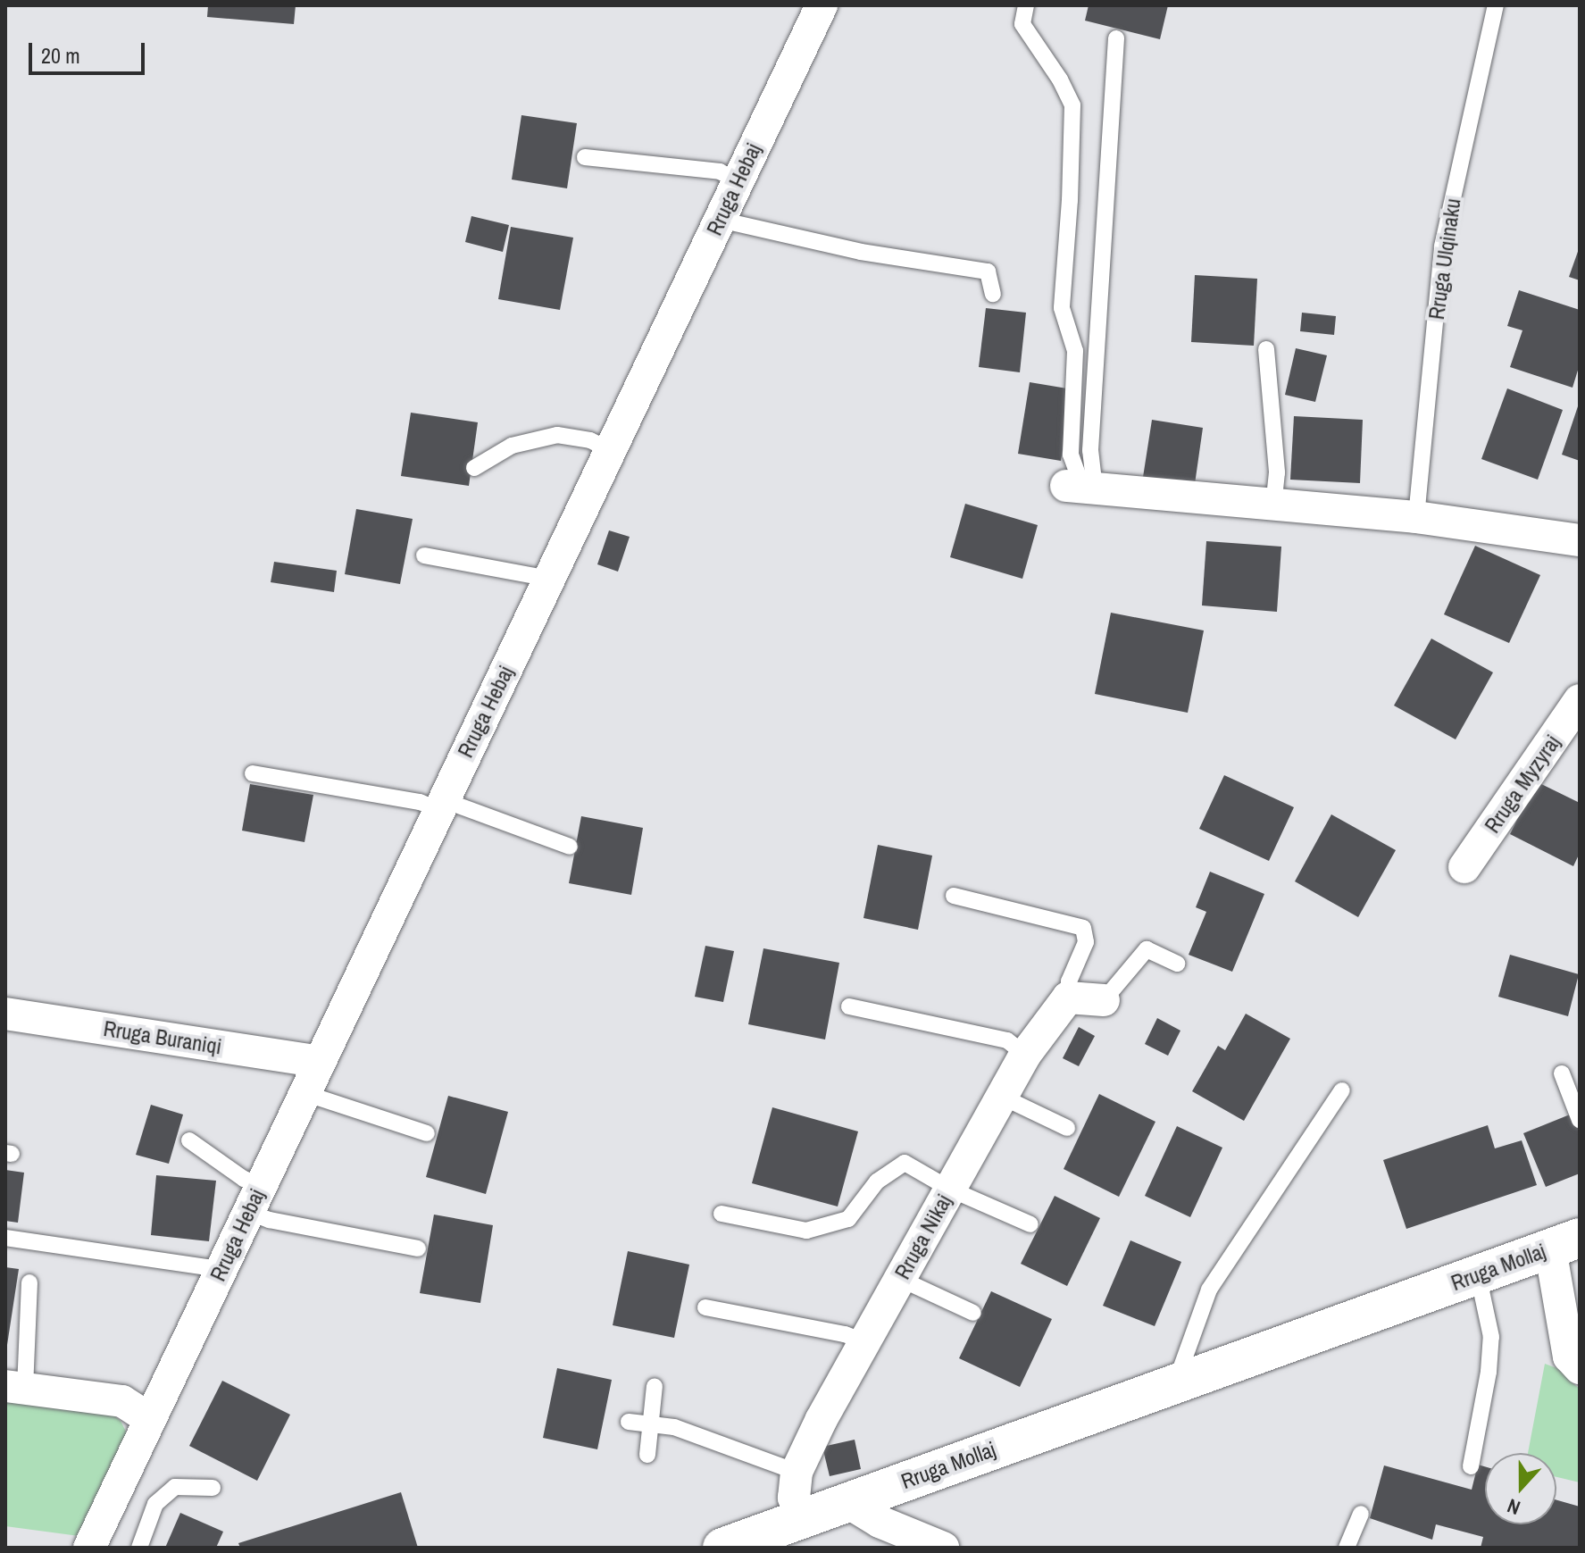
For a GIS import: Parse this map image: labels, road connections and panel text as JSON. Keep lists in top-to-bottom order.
{
  "streets": {
    "street": [
      "Rruga Hebaj",
      "Rruga Myzyraj",
      "Rruga Buraniqi",
      "Rruga Nikaj",
      "Rruga Mollaj"
    ],
    "lane": ["Rruga Ulqinaku"]
  },
  "crossings": [
    ["Rruga Hebaj", "Rruga Buraniqi"]
  ],
  "scale_bar": "20 m",
  "north": "bottom"
}
